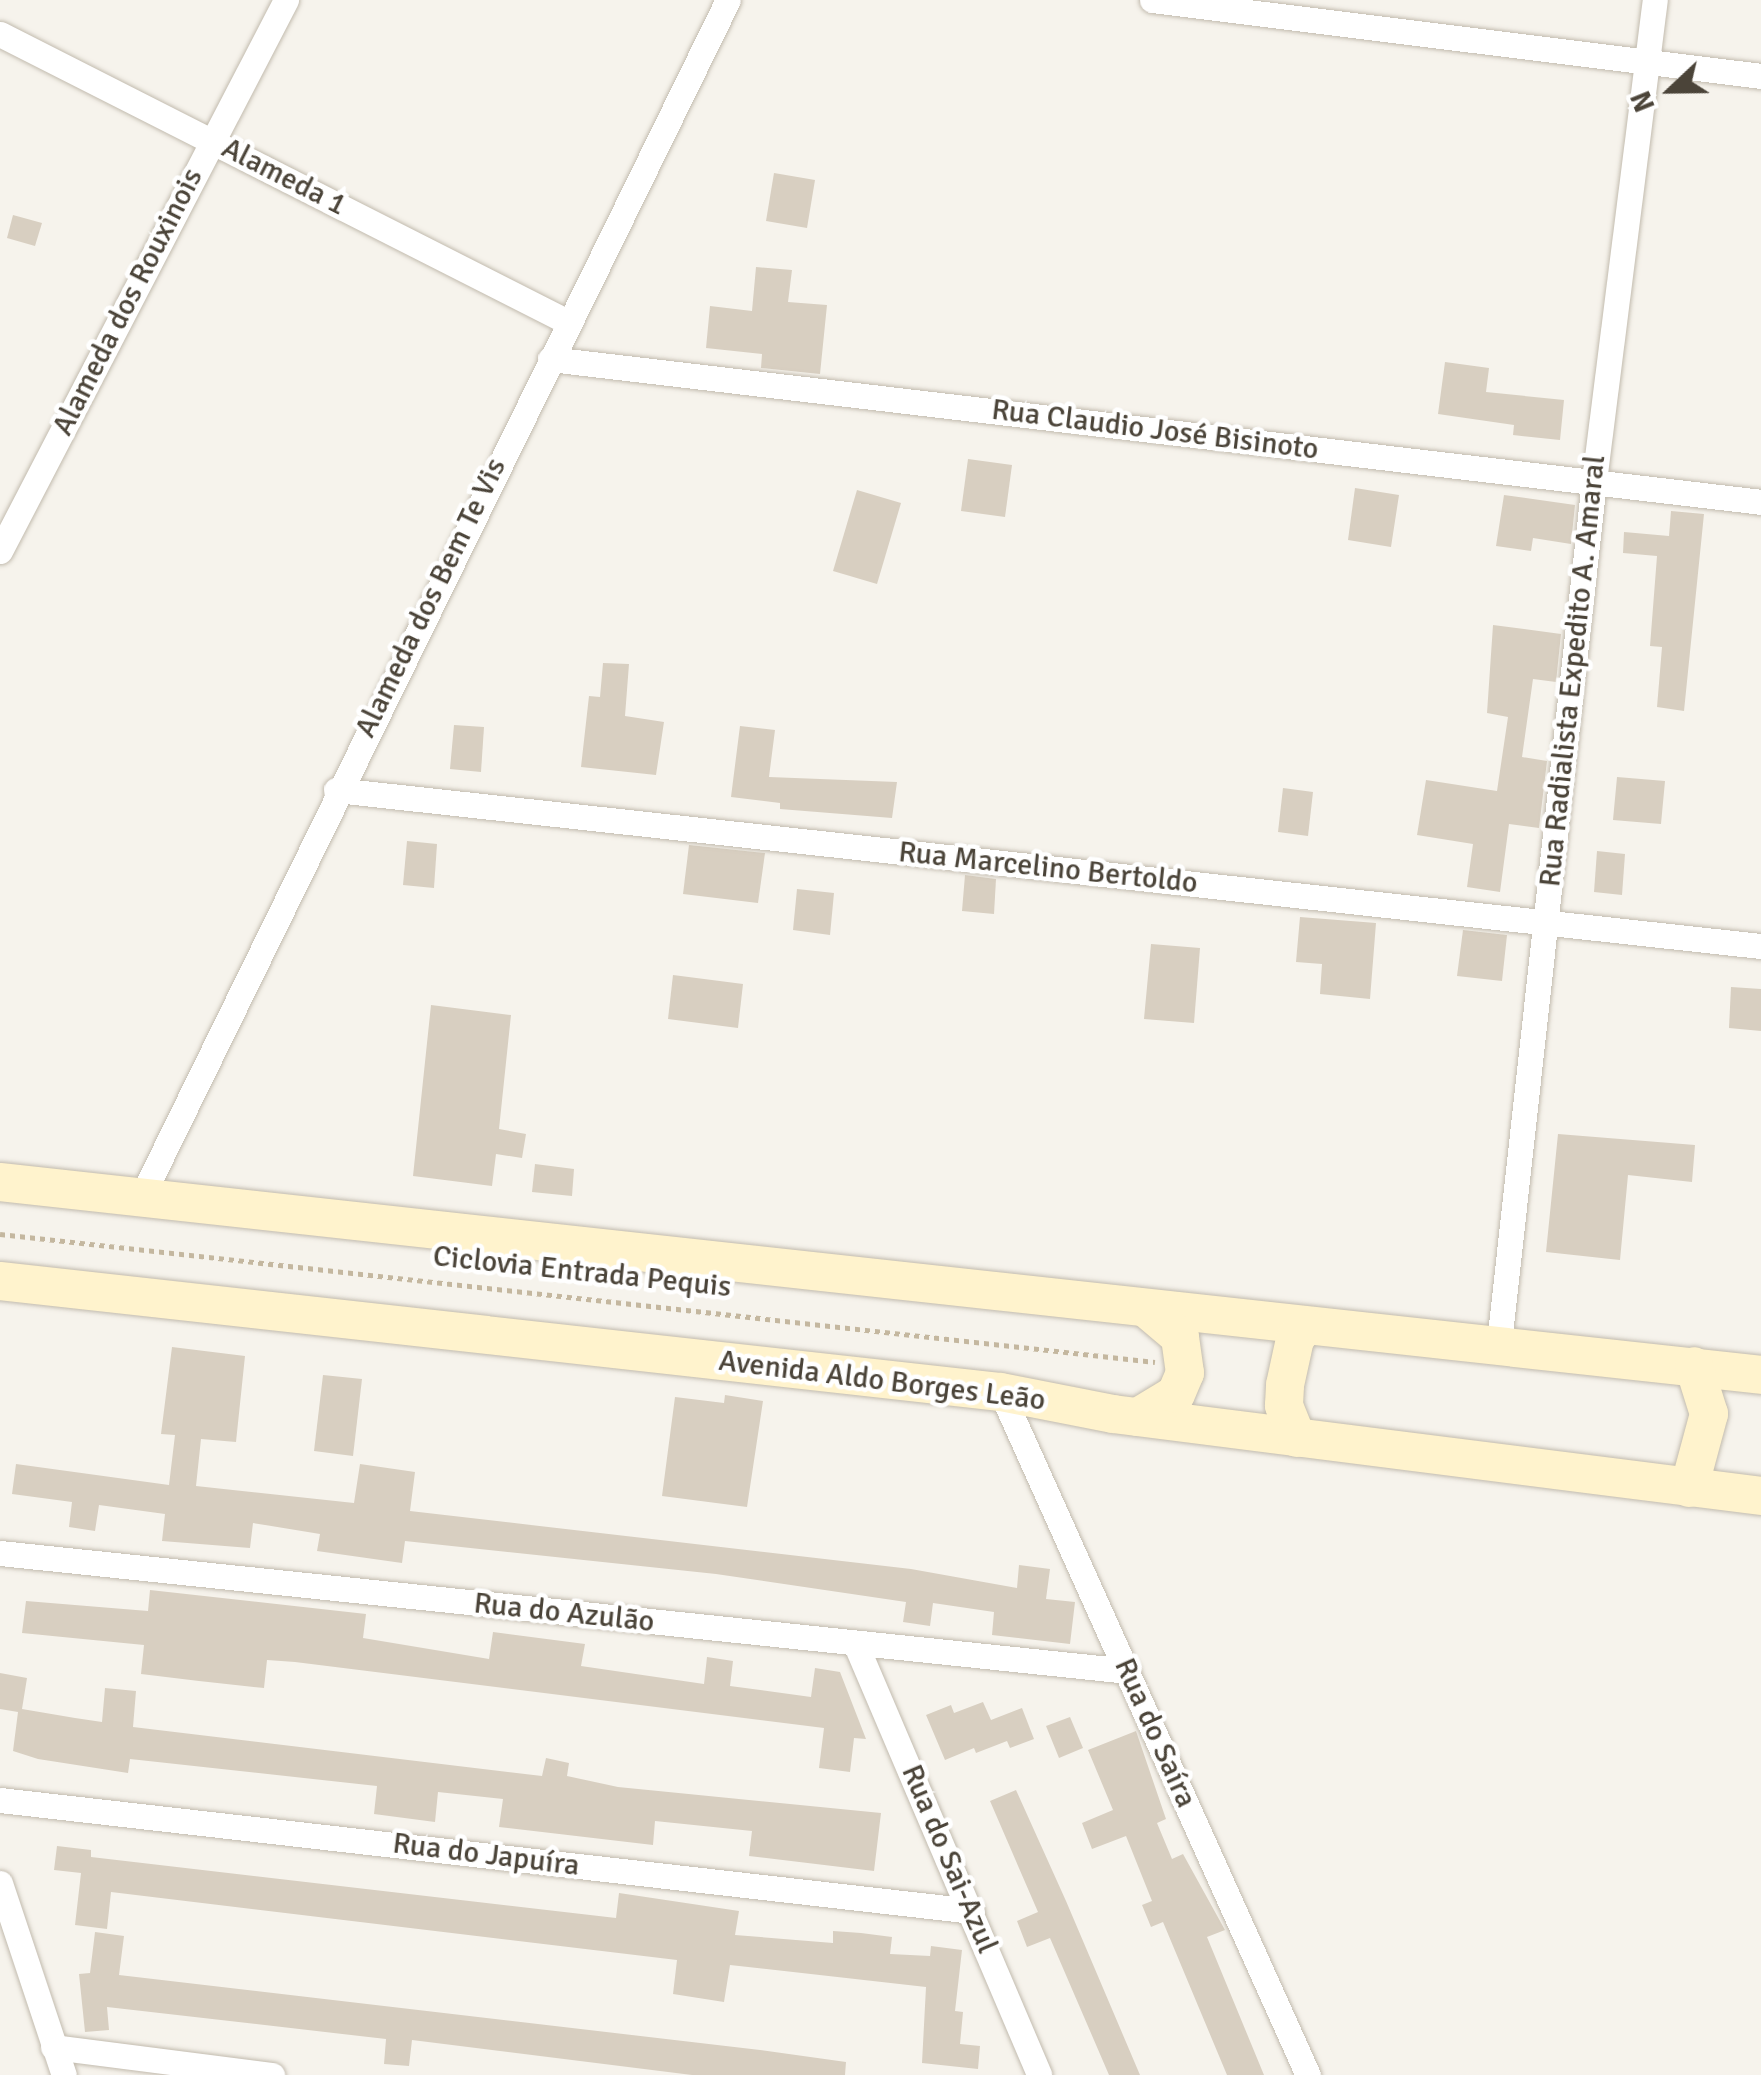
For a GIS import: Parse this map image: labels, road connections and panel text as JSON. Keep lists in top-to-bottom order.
{
  "streets": {
    "street": [
      "Alameda 1",
      "Alameda dos Rouxinois",
      "Rua Claudio José Bisinoto",
      "Alameda dos Bem Te Vis",
      "Rua Radialista Expedito A. Amaral",
      "Rua Marcelino Bertoldo",
      "Avenida Aldo Borges Leão",
      "Rua do Azulão",
      "Rua do Saíra",
      "Rua do Japuíra",
      "Rua do Sai-Azul"
    ],
    "path": ["Ciclovia Entrada Pequis"]
  },
  "crossings": [
    ["Alameda 1", "Alameda dos Rouxinois"],
    ["Alameda 1", "Alameda dos Bem Te Vis"],
    ["Rua Claudio José Bisinoto", "Alameda dos Bem Te Vis"],
    ["Rua Claudio José Bisinoto", "Rua Radialista Expedito A. Amaral"],
    ["Alameda dos Bem Te Vis", "Rua Marcelino Bertoldo"],
    ["Rua Radialista Expedito A. Amaral", "Rua Marcelino Bertoldo"],
    ["Avenida Aldo Borges Leão", "Rua do Saíra"],
    ["Rua do Azulão", "Rua do Saíra"],
    ["Rua do Azulão", "Rua do Sai-Azul"],
    ["Rua do Japuíra", "Rua do Sai-Azul"]
  ],
  "north": "left"
}
